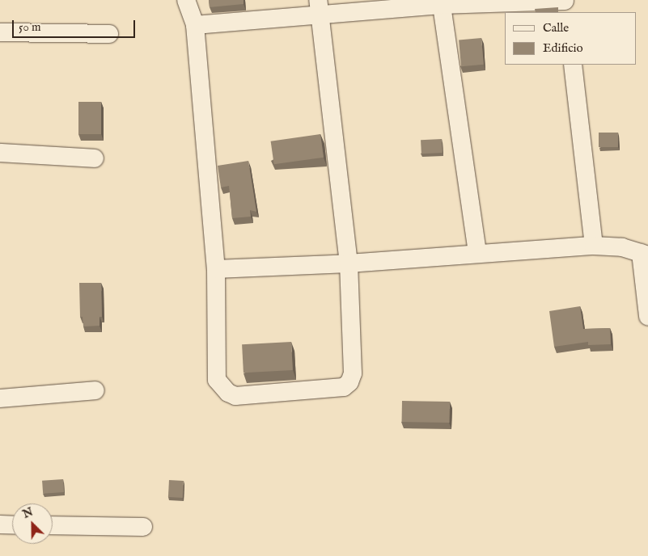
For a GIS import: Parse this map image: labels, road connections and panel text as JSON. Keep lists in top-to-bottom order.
{
  "legend": ["Calle", "Edificio"],
  "scale_bar": "50 m",
  "north": "top left"
}
